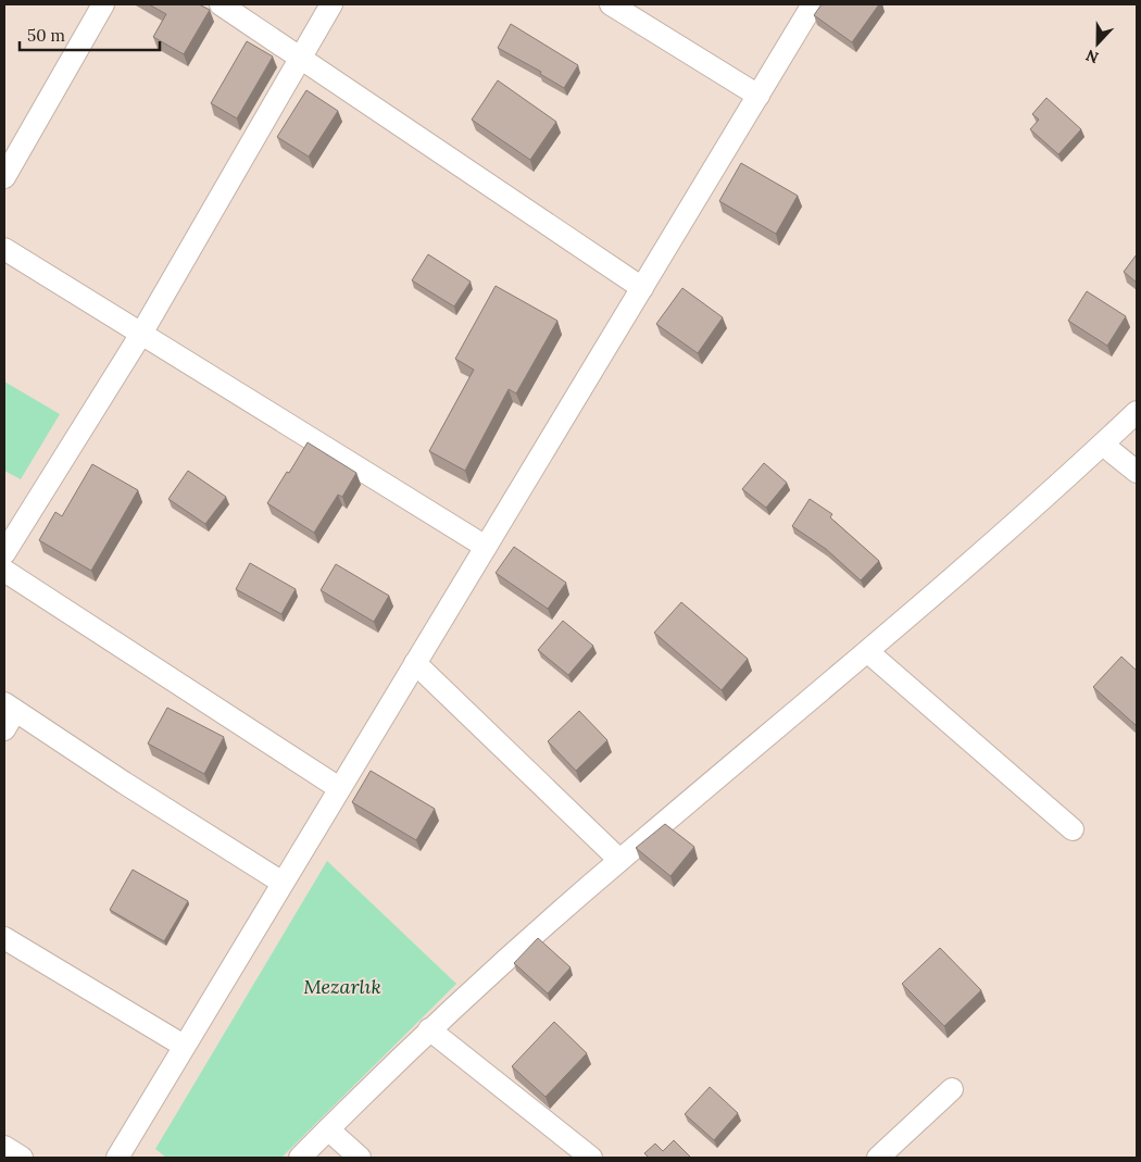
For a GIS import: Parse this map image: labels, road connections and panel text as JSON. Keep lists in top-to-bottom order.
{
  "parks": ["Mezarlık"],
  "scale_bar": "50 m",
  "north": "bottom"
}
